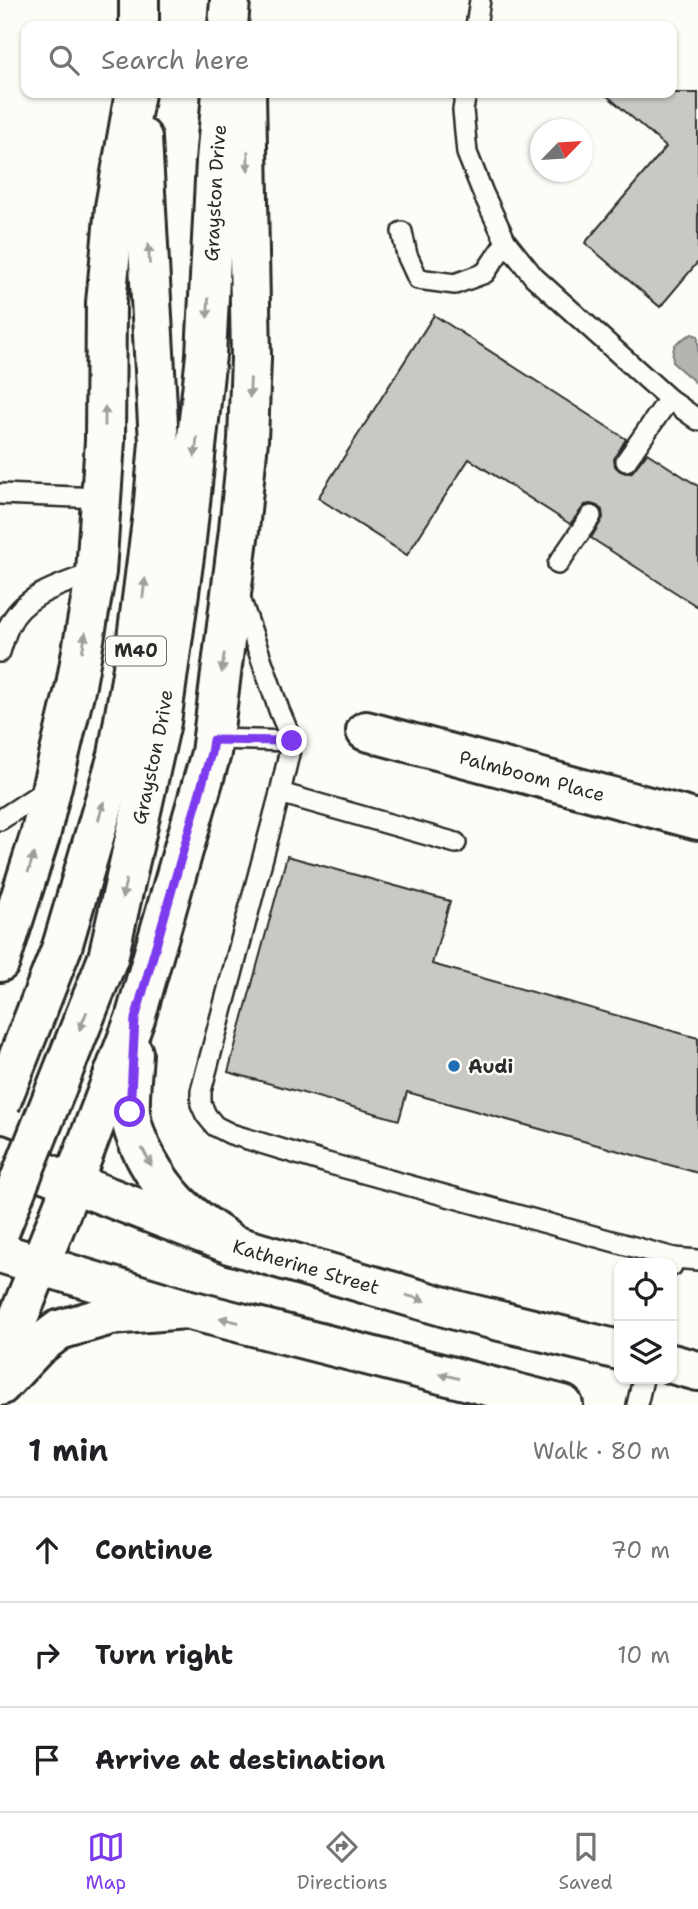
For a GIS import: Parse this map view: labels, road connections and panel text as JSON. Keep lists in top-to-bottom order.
{
  "streets": {
    "main road": [
      "Grayston Drive",
      "M40",
      "Palmboom Place",
      "Katherine Street"
    ]
  },
  "places": ["Audi"],
  "north": "top right",
  "page": {
    "search": "Search here",
    "heading": ["1 min", "Walk · 80 m"],
    "list": [
      ["Continue", "70 m"],
      ["Turn right", "10 m"],
      "Arrive at destination"
    ],
    "nav": ["Map", "Directions", "Saved"]
  }
}
